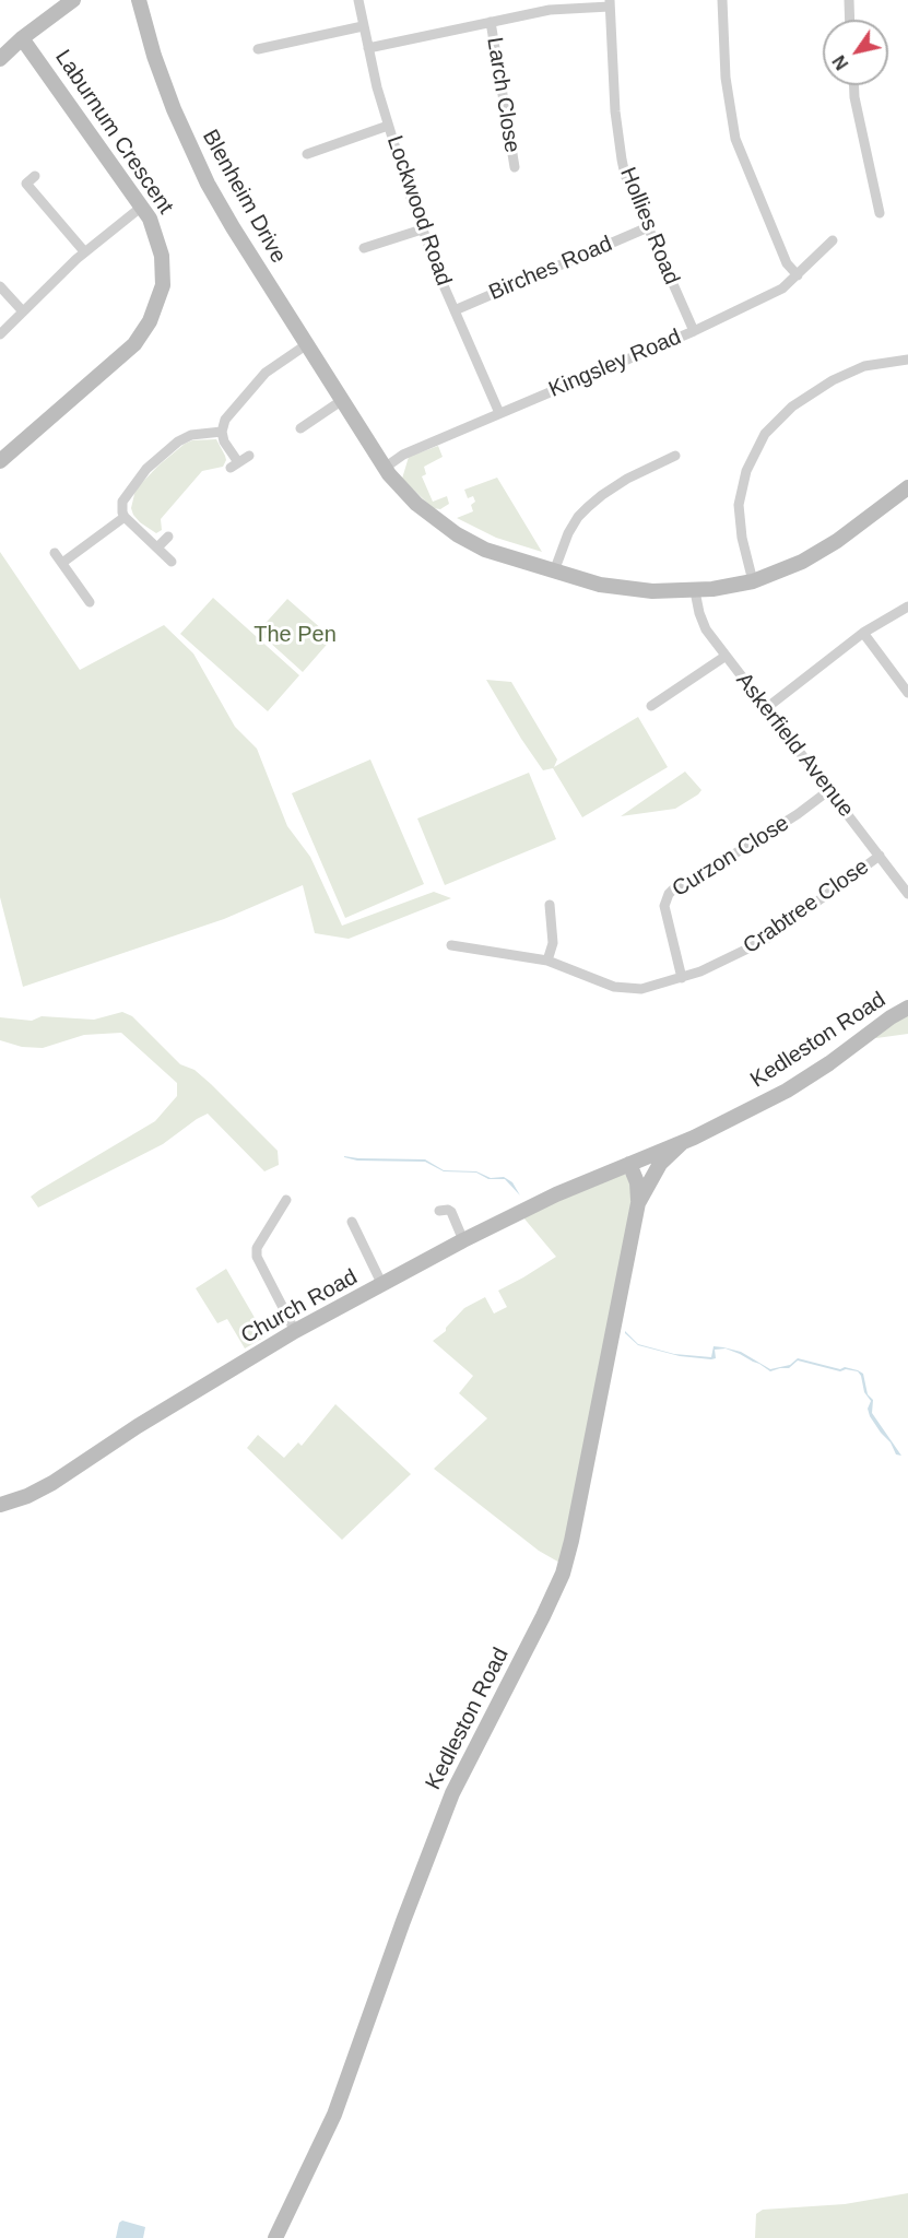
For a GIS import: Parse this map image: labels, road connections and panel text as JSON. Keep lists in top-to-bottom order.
{
  "streets": {
    "street": [
      "Larch Close",
      "Laburnum Crescent",
      "Blenheim Drive",
      "Lockwood Road",
      "Hollies Road",
      "Birches Road",
      "Kingsley Road",
      "Askerfield Avenue",
      "Curzon Close",
      "Crabtree Close",
      "Kedleston Road",
      "Church Road"
    ]
  },
  "crossings": [
    ["Blenheim Drive", "Kingsley Road"],
    ["Blenheim Drive", "Askerfield Avenue"],
    ["Lockwood Road", "Birches Road"],
    ["Lockwood Road", "Kingsley Road"],
    ["Hollies Road", "Birches Road"],
    ["Hollies Road", "Kingsley Road"],
    ["Askerfield Avenue", "Curzon Close"],
    ["Askerfield Avenue", "Crabtree Close"],
    ["Curzon Close", "Crabtree Close"],
    ["Kedleston Road", "Church Road"]
  ],
  "parks": ["The Pen"],
  "north": "bottom left"
}
